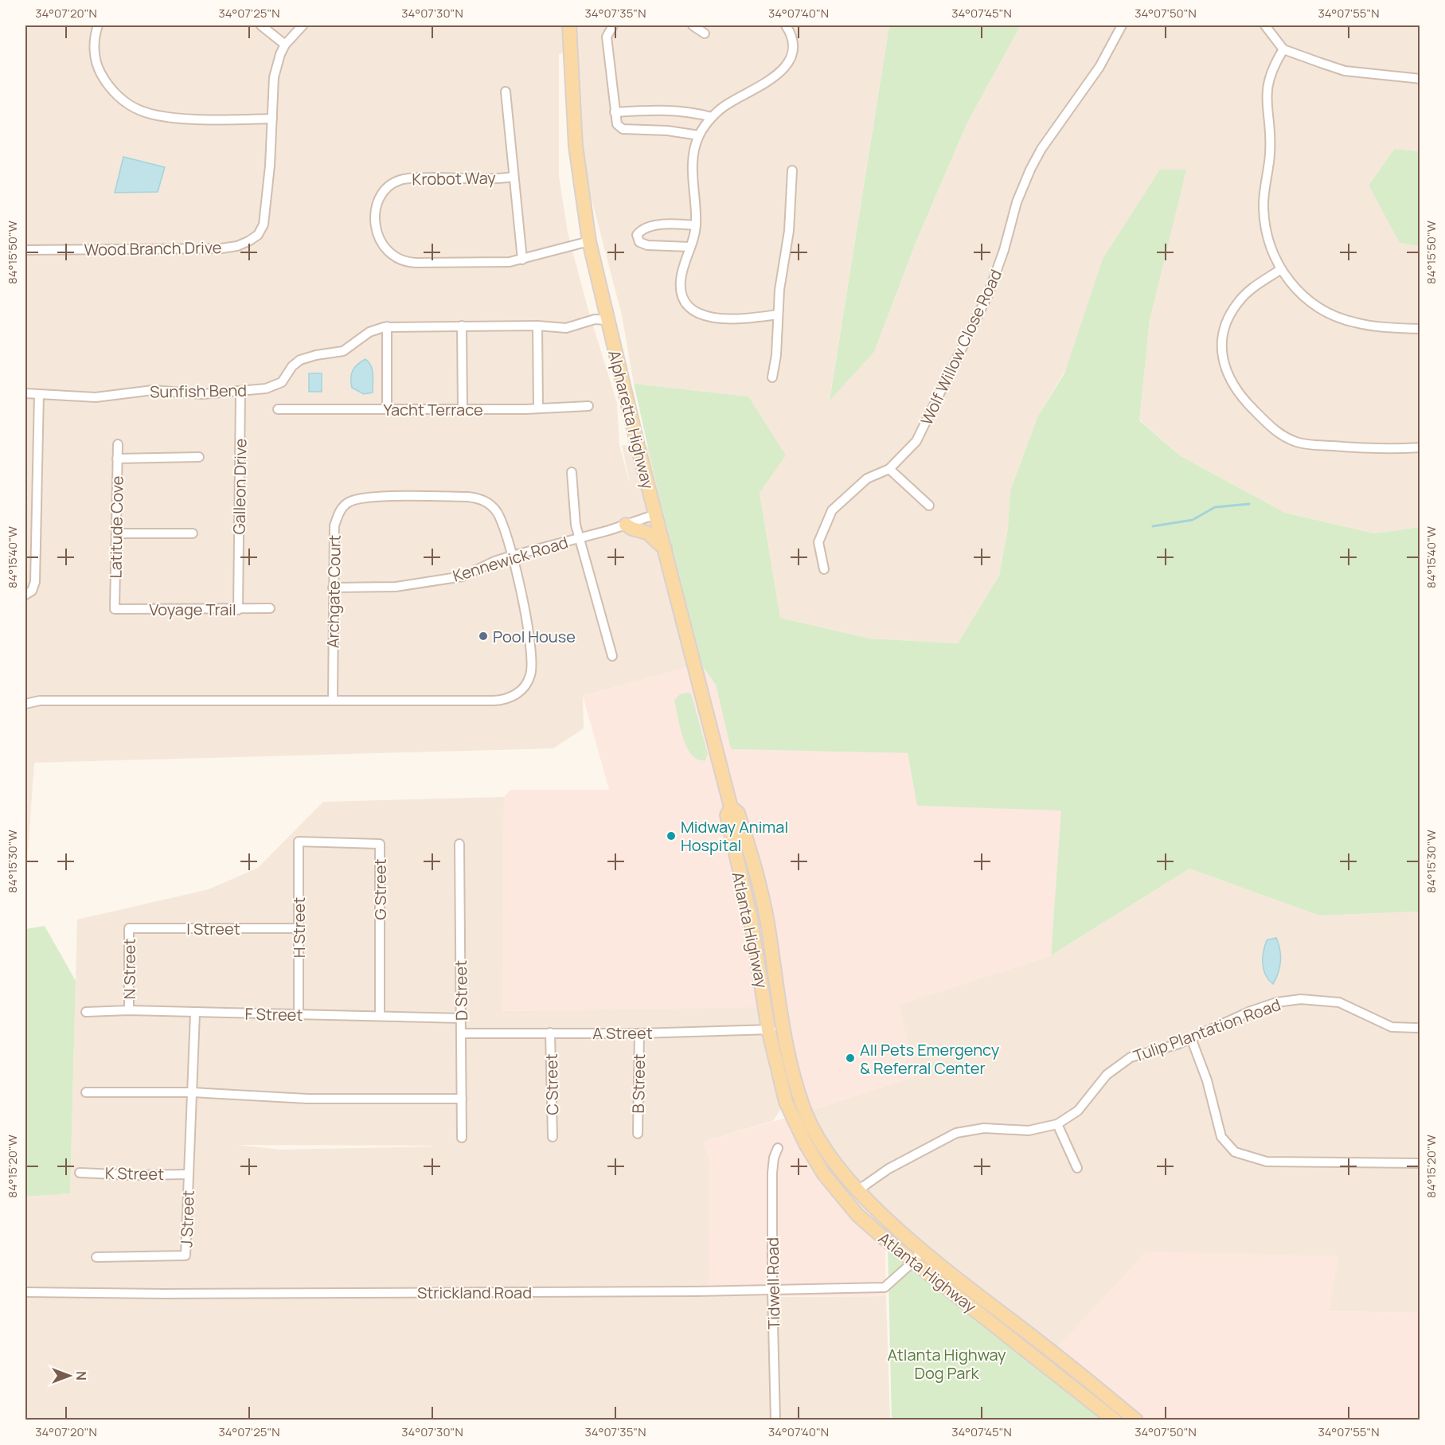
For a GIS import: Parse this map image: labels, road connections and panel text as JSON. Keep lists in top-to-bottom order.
{
  "streets": {
    "main road": ["Alpharetta Highway", "Atlanta Highway"],
    "street": [
      "Krobot Way",
      "Wood Branch Drive",
      "Wolf Willow Close Road",
      "Sunfish Bend",
      "Yacht Terrace",
      "Galleon Drive",
      "Latitude Cove",
      "Kennewick Road",
      "Archgate Court",
      "Voyage Trail",
      "G Street",
      "H Street",
      "I Street",
      "N Street",
      "D Street",
      "F Street",
      "Tulip Plantation Road",
      "A Street",
      "B Street",
      "C Street",
      "K Street",
      "J Street",
      "Tidwell Road",
      "Strickland Road"
    ]
  },
  "crossings": [
    ["Krobot Way", "Alpharetta Highway"],
    ["Sunfish Bend", "Alpharetta Highway"],
    ["Sunfish Bend", "Galleon Drive"],
    ["Alpharetta Highway", "Kennewick Road"],
    ["Alpharetta Highway", "Atlanta Highway"],
    ["Galleon Drive", "Voyage Trail"],
    ["Latitude Cove", "Voyage Trail"],
    ["Kennewick Road", "Archgate Court"],
    ["G Street", "H Street"],
    ["G Street", "F Street"],
    ["H Street", "I Street"],
    ["H Street", "F Street"],
    ["I Street", "N Street"],
    ["Atlanta Highway", "Tulip Plantation Road"],
    ["Atlanta Highway", "A Street"],
    ["Atlanta Highway", "Strickland Road"],
    ["N Street", "F Street"],
    ["D Street", "F Street"],
    ["D Street", "A Street"],
    ["A Street", "B Street"],
    ["A Street", "C Street"],
    ["K Street", "J Street"],
    ["Tidwell Road", "Strickland Road"]
  ],
  "parks": ["Atlanta Highway Dog Park"],
  "places": ["Pool House", "Midway Animal Hospital", "All Pets Emergency & Referral Center"],
  "north": "right",
  "coordinates": [
    "34°07'20\"N",
    "34°07'25\"N",
    "34°07'30\"N",
    "34°07'35\"N",
    "34°07'40\"N",
    "34°07'45\"N",
    "34°07'50\"N",
    "34°07'55\"N",
    "84°15'50\"W",
    "84°15'40\"W",
    "84°15'30\"W",
    "84°15'20\"W"
  ]
}
